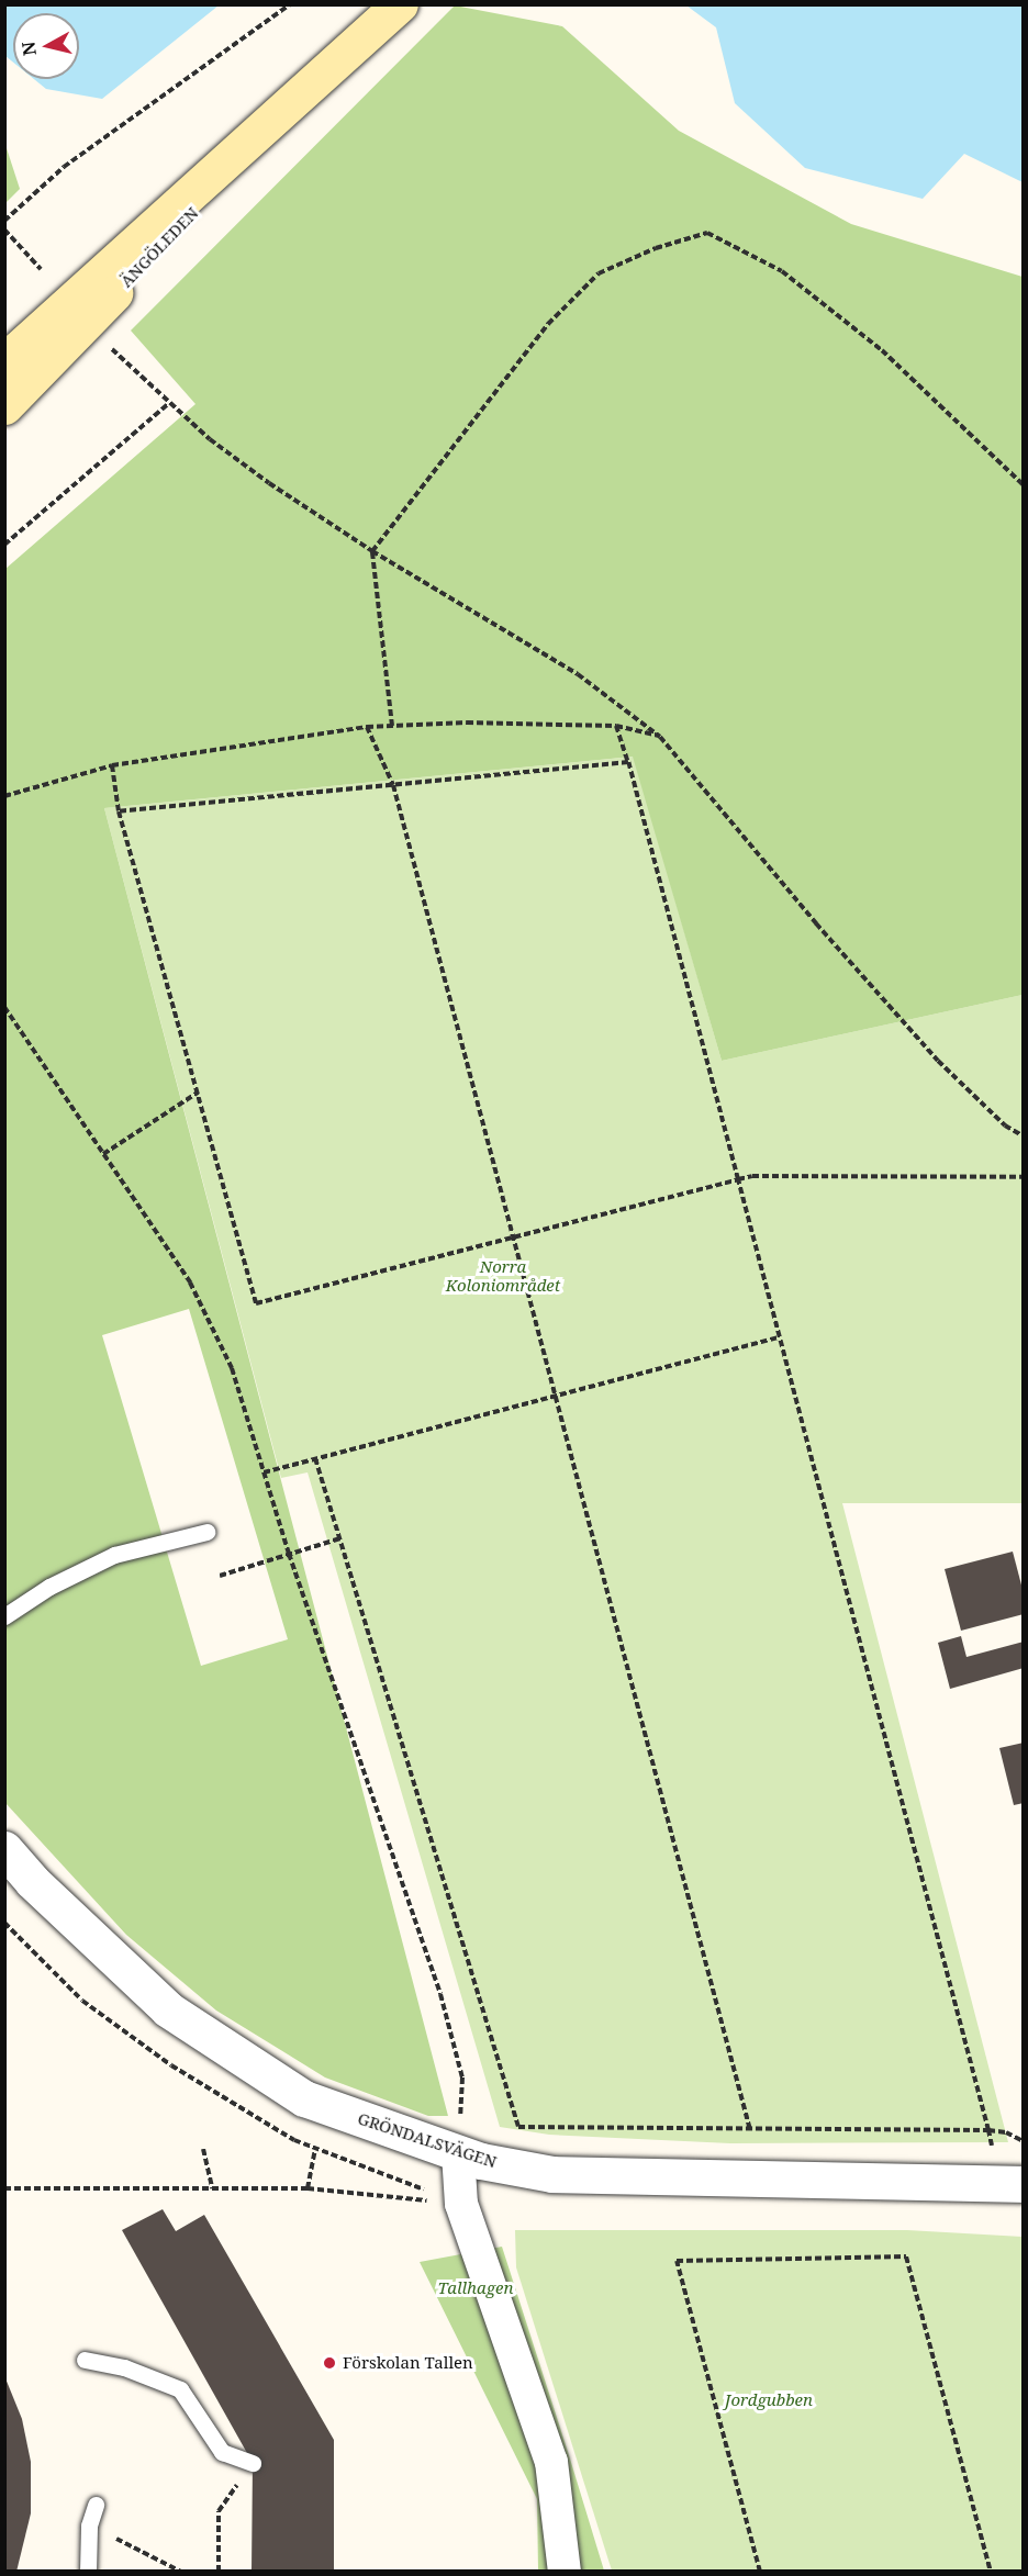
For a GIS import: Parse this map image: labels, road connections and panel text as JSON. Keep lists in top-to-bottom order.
{
  "streets": {
    "main road": ["ÄNGÖLEDEN"],
    "street": ["GRÖNDALSVÄGEN"]
  },
  "parks": ["Norra Koloniområdet", "Tallhagen", "Jordgubben"],
  "places": ["Förskolan Tallen"],
  "north": "left"
}
